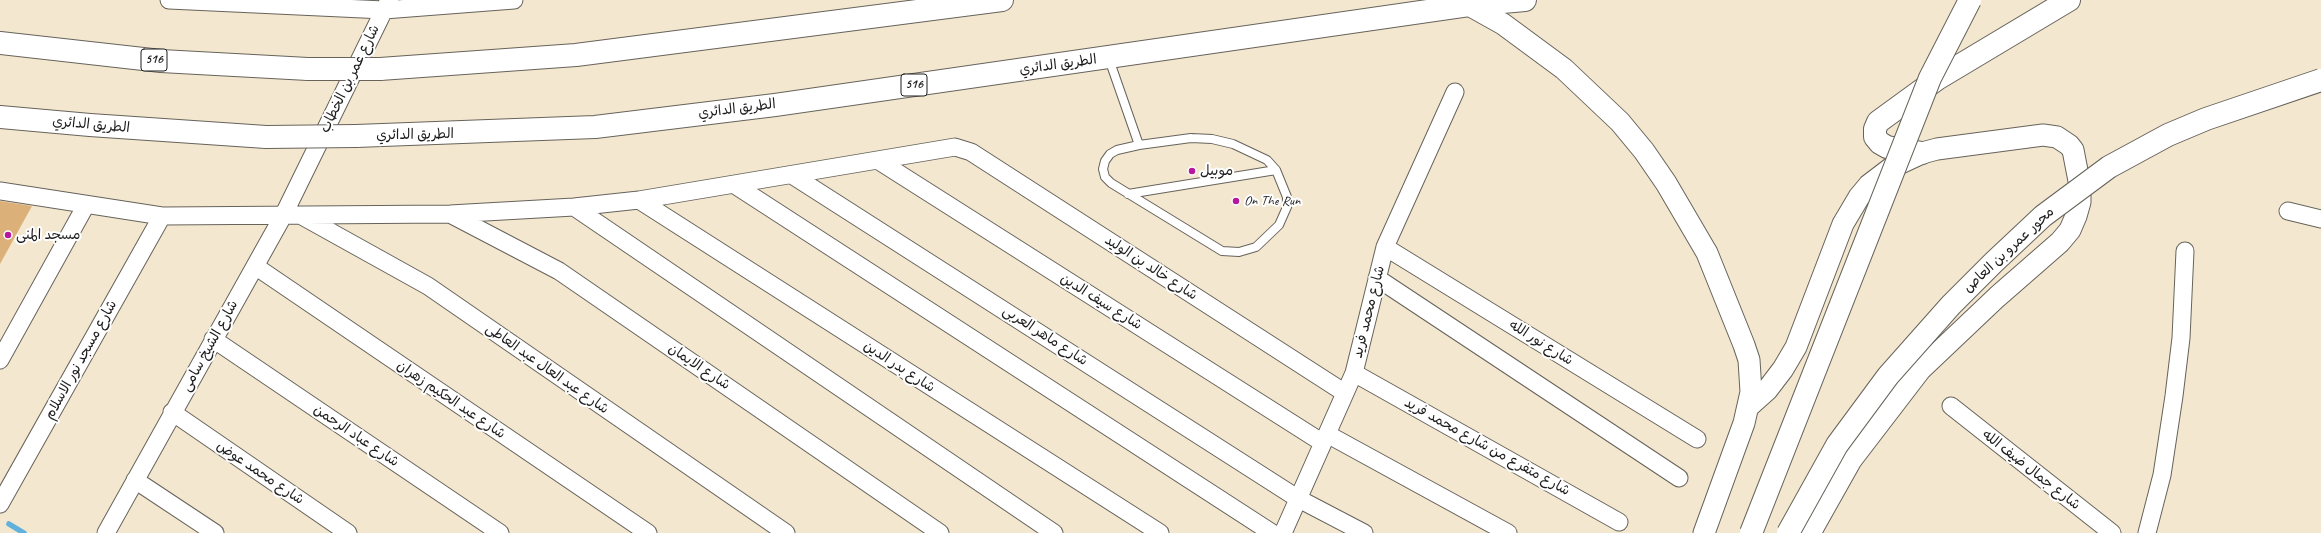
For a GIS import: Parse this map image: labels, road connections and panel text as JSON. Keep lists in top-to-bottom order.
{
  "streets": {
    "main road": ["516", "الطريق الدائري", "محور عمرو بن العاص"],
    "street": [
      "شارع عمر بن الخطاب",
      "شارع خالد بن الوليد",
      "شارع سيف الدين",
      "شارع محمد فريد",
      "شارع ماهر العربى",
      "شارع نور الله",
      "شارع الشيخ سامى",
      "شارع مسجد نور الاسلام",
      "شارع الايمان",
      "شارع بدر الدين",
      "شارع عبد العال عبد العاطى",
      "شارع عبد الحكيم زهران",
      "شارع عباد الرحمن",
      "شارع متفرع من شارع محمد فريد",
      "شارع جمال ضيف الله",
      "شارع محمد عوض"
    ]
  },
  "crossings": [
    ["شارع عمر بن الخطاب", "شارع الشيخ سامى"],
    ["شارع خالد بن الوليد", "شارع سيف الدين"],
    ["شارع خالد بن الوليد", "شارع محمد فريد"],
    ["شارع سيف الدين", "شارع محمد فريد"],
    ["شارع محمد فريد", "شارع ماهر العربى"],
    ["شارع محمد فريد", "شارع نور الله"],
    ["شارع محمد فريد", "شارع متفرع من شارع محمد فريد"],
    ["شارع الشيخ سامى", "شارع عبد الحكيم زهران"],
    ["شارع الشيخ سامى", "شارع عباد الرحمن"],
    ["شارع الشيخ سامى", "شارع محمد عوض"]
  ],
  "places": ["موبيل", "On The Run", "مسجد المنى"]
}
